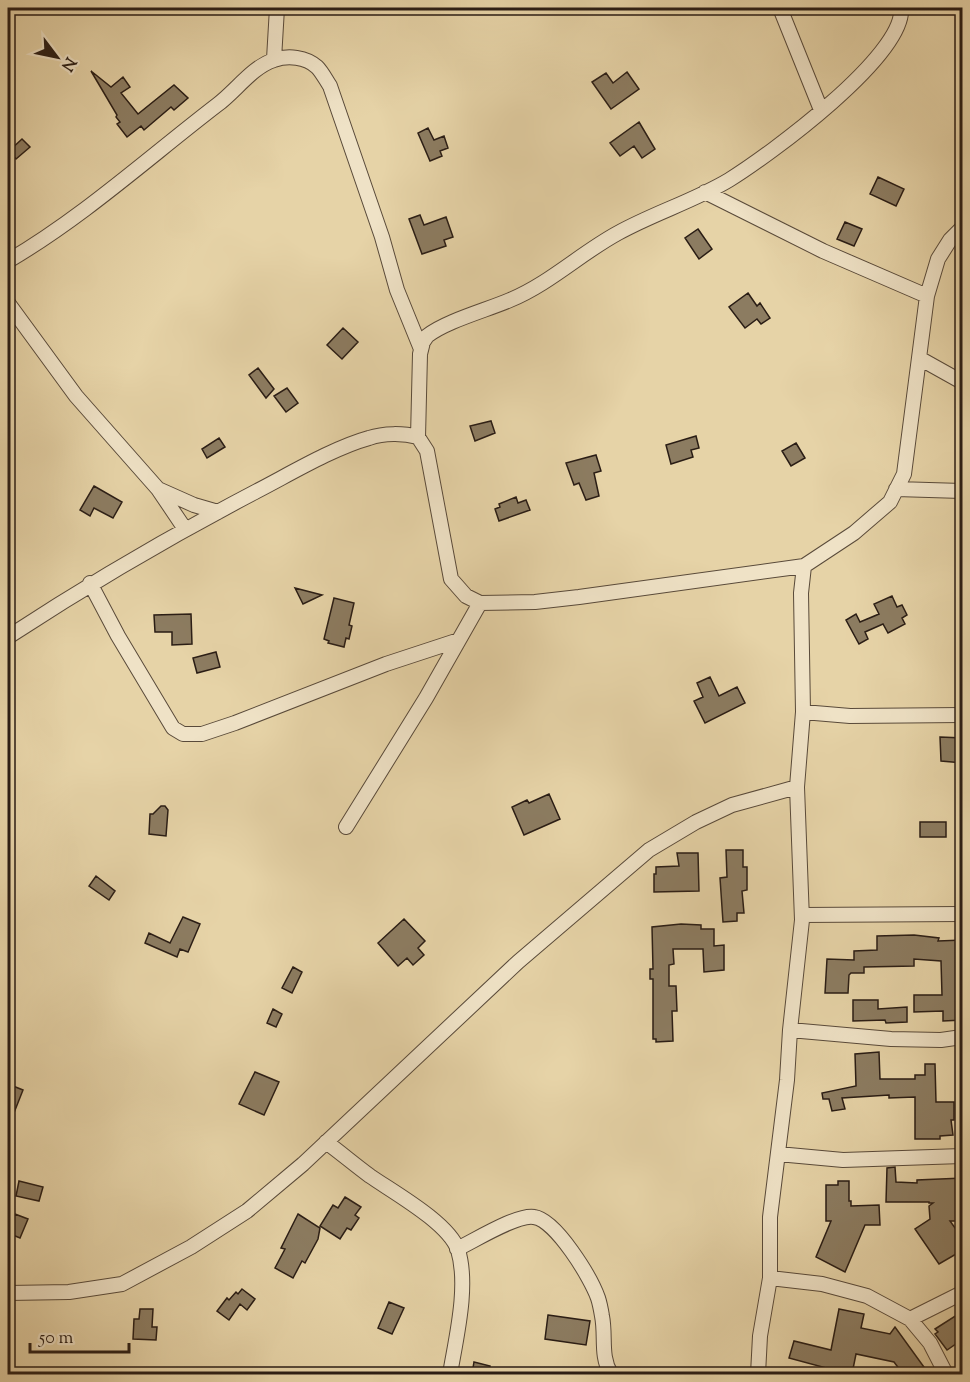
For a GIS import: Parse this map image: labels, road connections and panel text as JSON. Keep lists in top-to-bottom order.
{
  "scale_bar": "50 m",
  "north": "bottom right"
}
